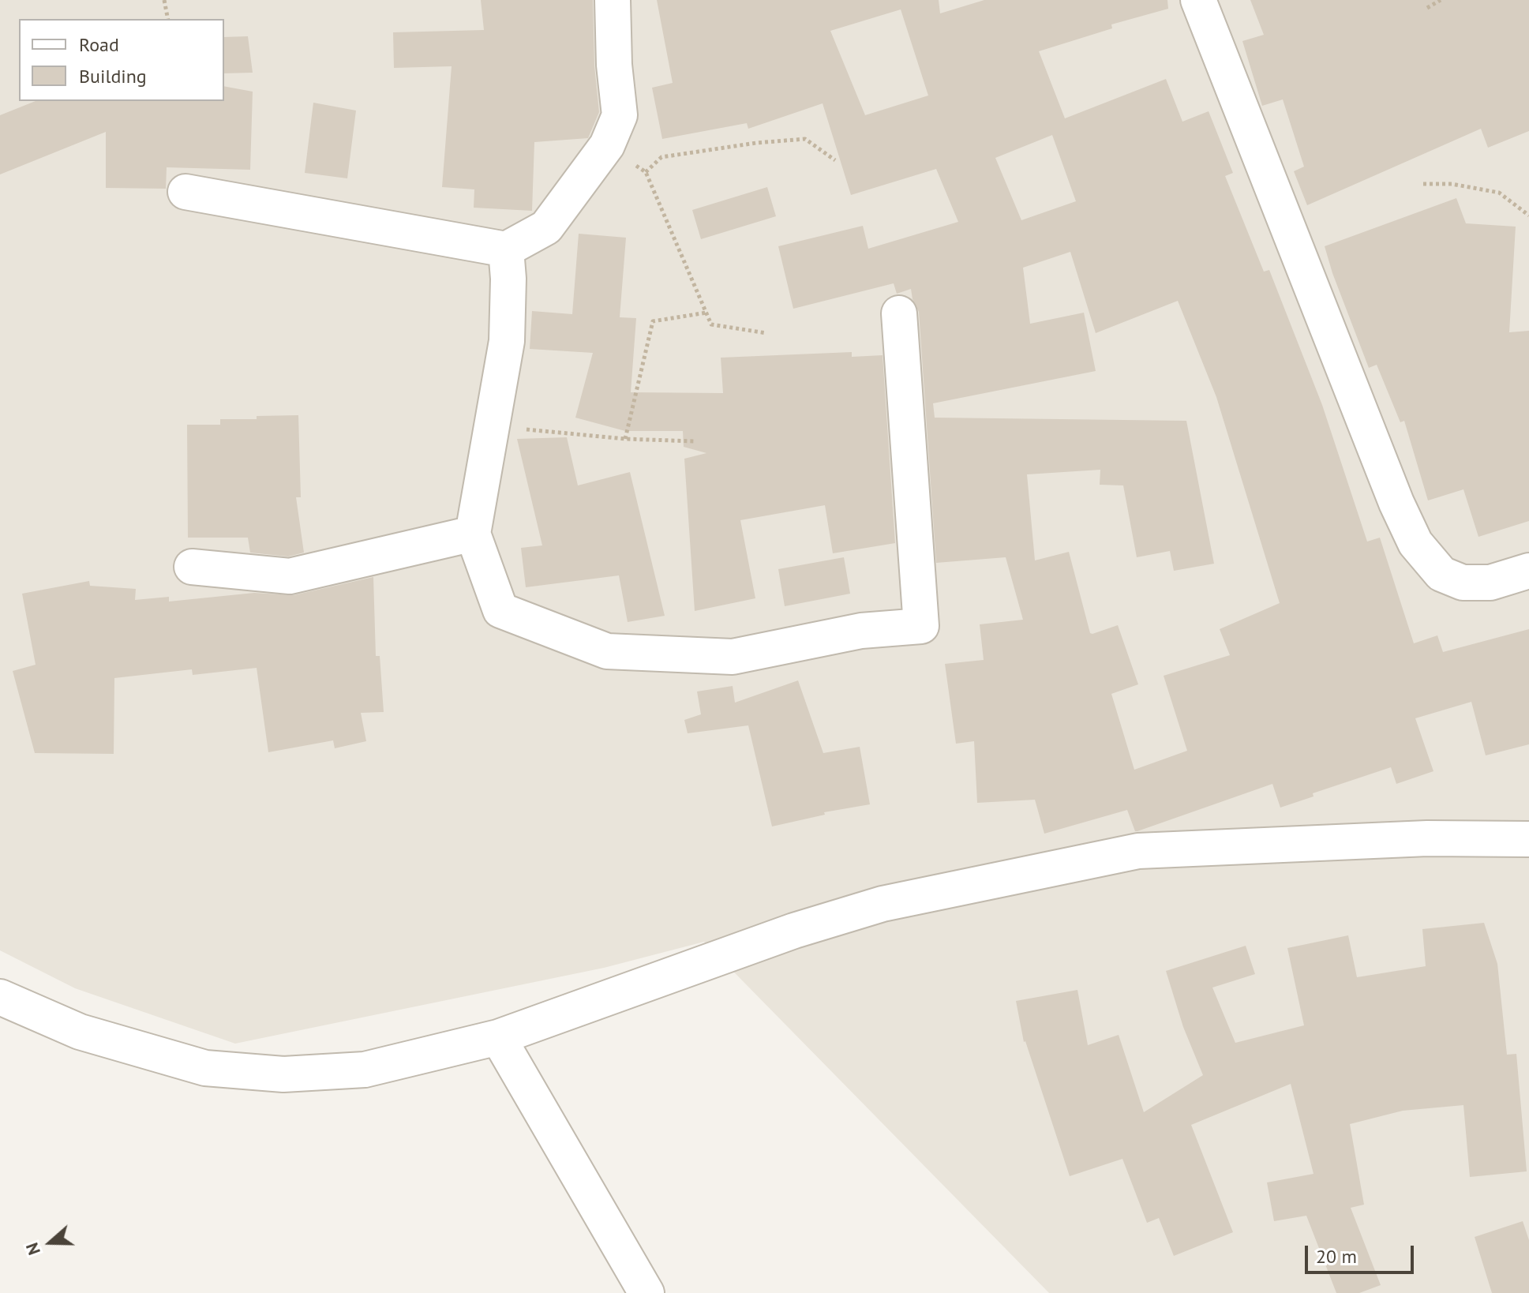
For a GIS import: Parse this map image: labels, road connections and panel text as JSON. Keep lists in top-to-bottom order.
{
  "legend": ["Road", "Building"],
  "scale_bar": "20 m",
  "north": "left"
}
